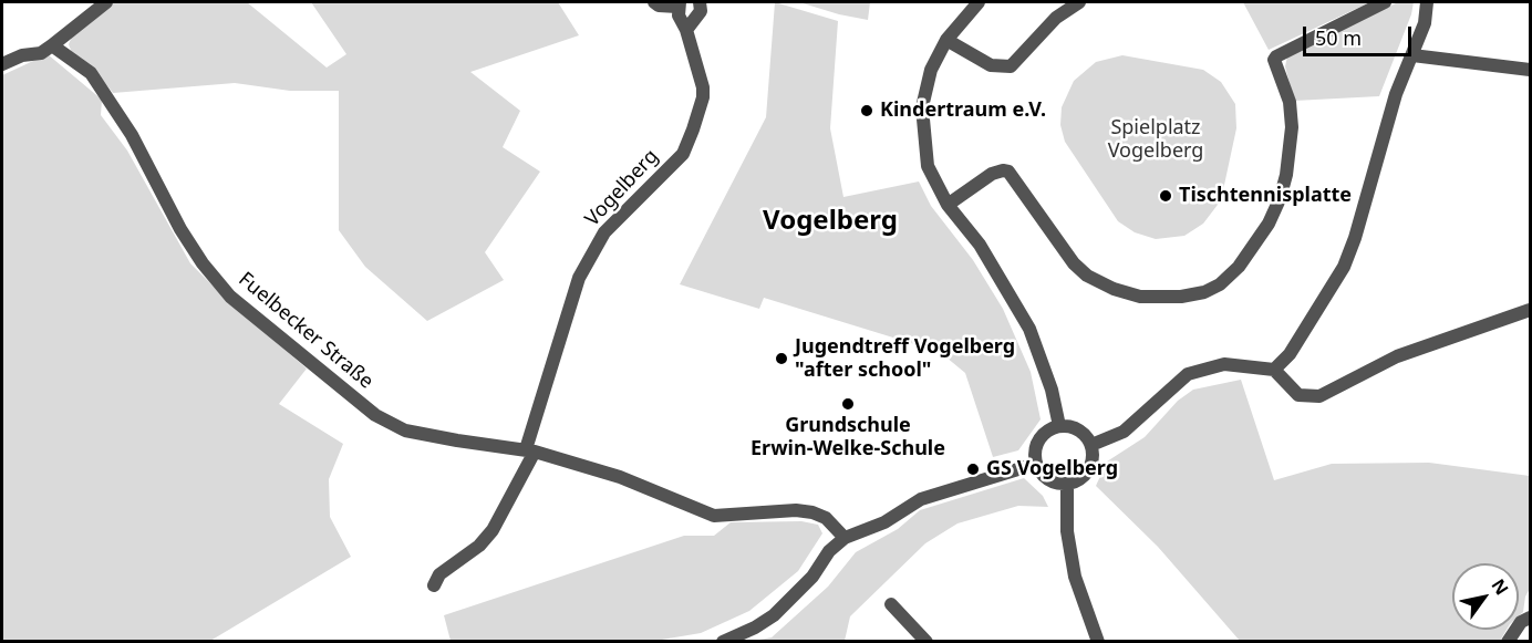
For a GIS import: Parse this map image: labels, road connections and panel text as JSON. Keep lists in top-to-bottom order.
{
  "streets": {
    "street": ["Vogelberg", "Fuelbecker Straße"]
  },
  "crossings": [
    ["Vogelberg", "Fuelbecker Straße"]
  ],
  "districts": ["Vogelberg"],
  "parks": ["Spielplatz Vogelberg"],
  "places": [
    "Kindertraum e.V.",
    "Tischtennisplatte",
    "Jugendtreff Vogelberg \"after school\"",
    "Grundschule Erwin-Welke-Schule",
    "GS Vogelberg"
  ],
  "scale_bar": "50 m",
  "north": "top right"
}
